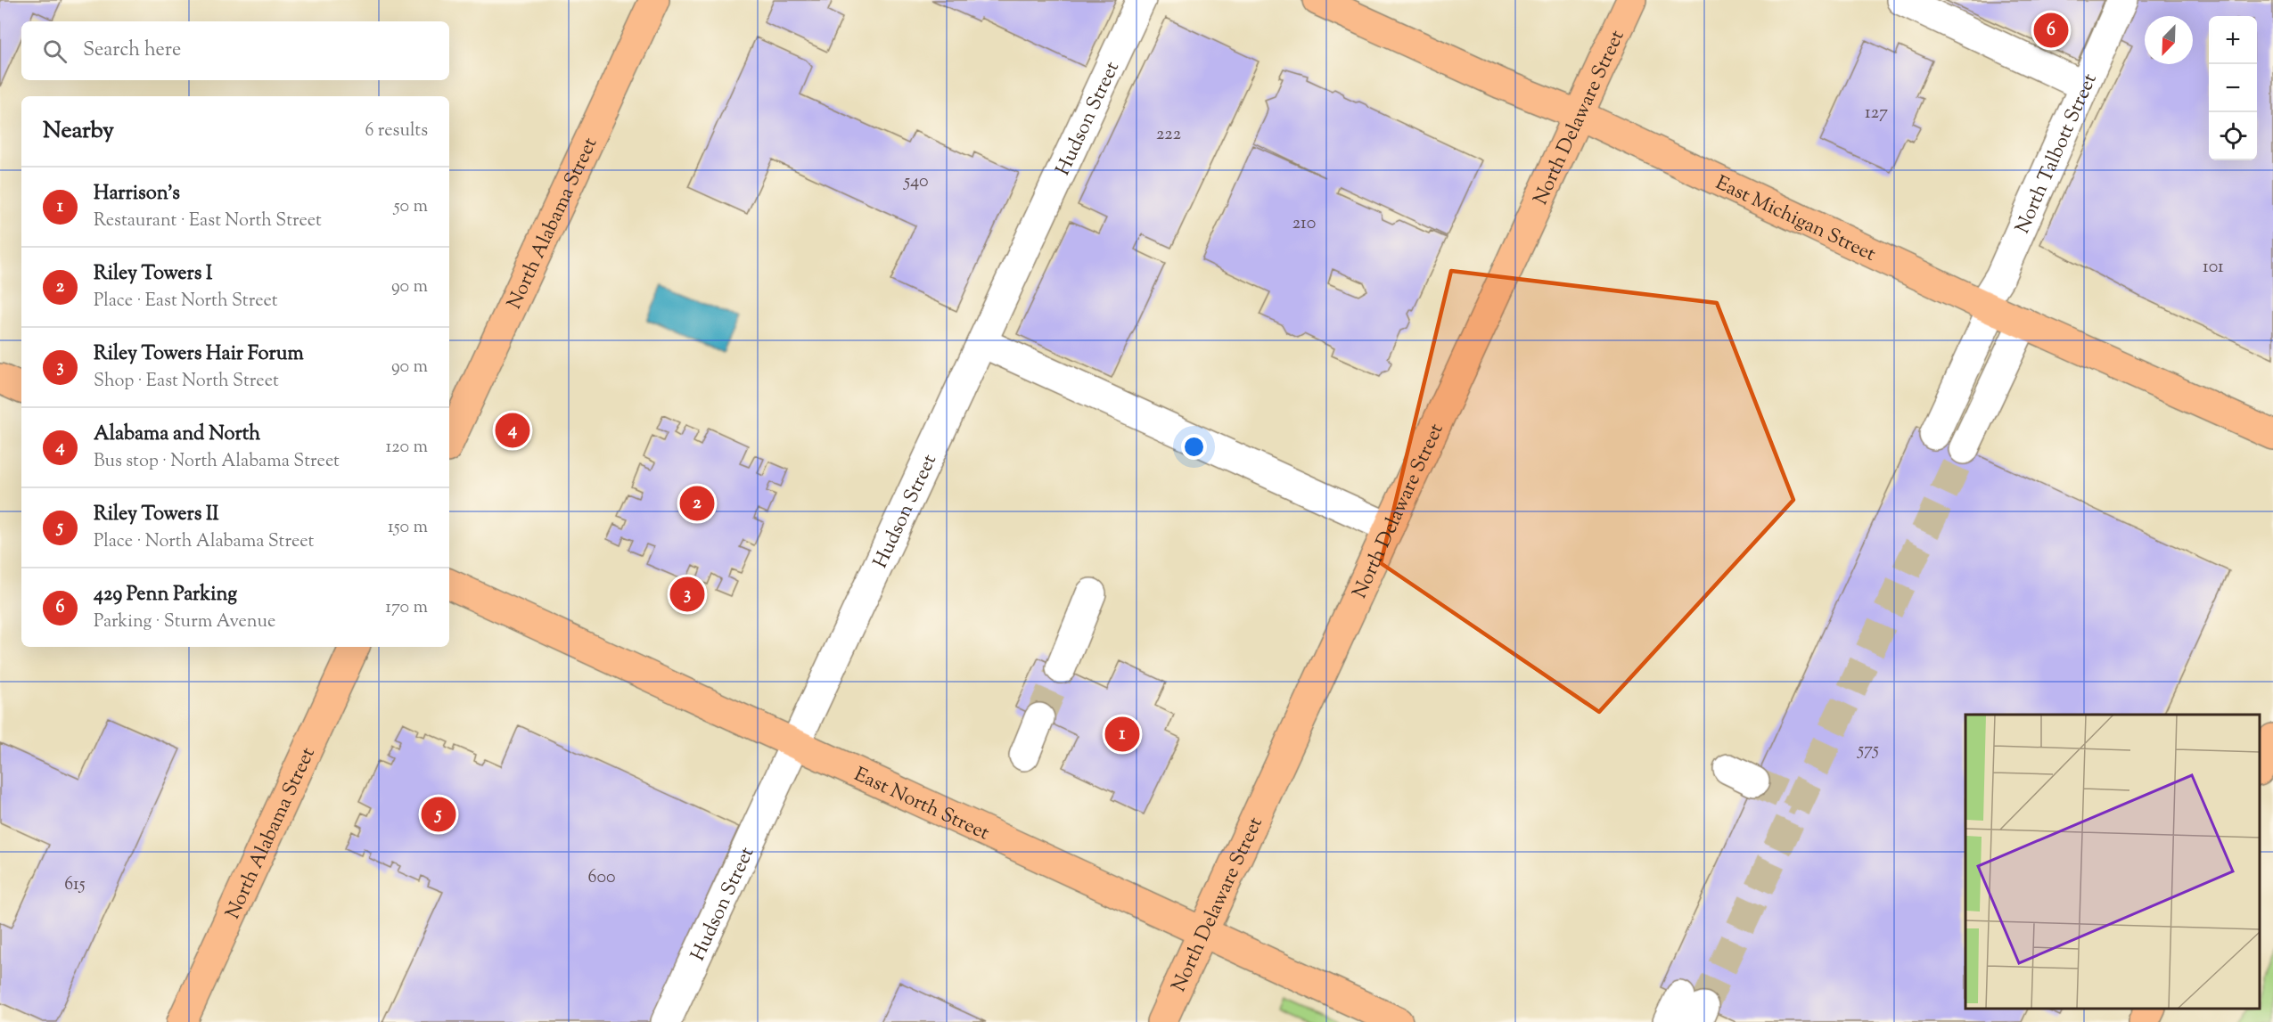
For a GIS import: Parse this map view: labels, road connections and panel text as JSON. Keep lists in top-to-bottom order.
{
  "streets": {
    "main road": [
      "North Delaware Street",
      "East Michigan Street",
      "North Alabama Street",
      "East North Street"
    ],
    "street": ["Hudson Street", "North Talbott Street"]
  },
  "crossings": [
    ["North Delaware Street", "East Michigan Street"],
    ["North Delaware Street", "East North Street"],
    ["Hudson Street", "East North Street"],
    ["North Talbott Street", "East Michigan Street"]
  ],
  "house_numbers": [
    "127",
    "222",
    "540",
    "210",
    "101",
    "575",
    "600",
    "615"
  ],
  "north": "bottom left",
  "page": {
    "pins": [
      "6",
      "4",
      "2",
      "3",
      "1",
      "5"
    ],
    "map_buttons": ["+", "−"],
    "search": "Search here",
    "heading": ["Nearby", "6 results"],
    "list": [
      {
        "mark": "1",
        "name": "Harrison's",
        "note": "Restaurant · East North Street",
        "value": "50 m"
      },
      {
        "mark": "2",
        "name": "Riley Towers I",
        "note": "Place · East North Street",
        "value": "90 m"
      },
      {
        "mark": "3",
        "name": "Riley Towers Hair Forum",
        "note": "Shop · East North Street",
        "value": "90 m"
      },
      {
        "mark": "4",
        "name": "Alabama and North",
        "note": "Bus stop · North Alabama Street",
        "value": "120 m"
      },
      {
        "mark": "5",
        "name": "Riley Towers II",
        "note": "Place · North Alabama Street",
        "value": "150 m"
      },
      {
        "mark": "6",
        "name": "429 Penn Parking",
        "note": "Parking · Sturm Avenue",
        "value": "170 m"
      }
    ]
  }
}
